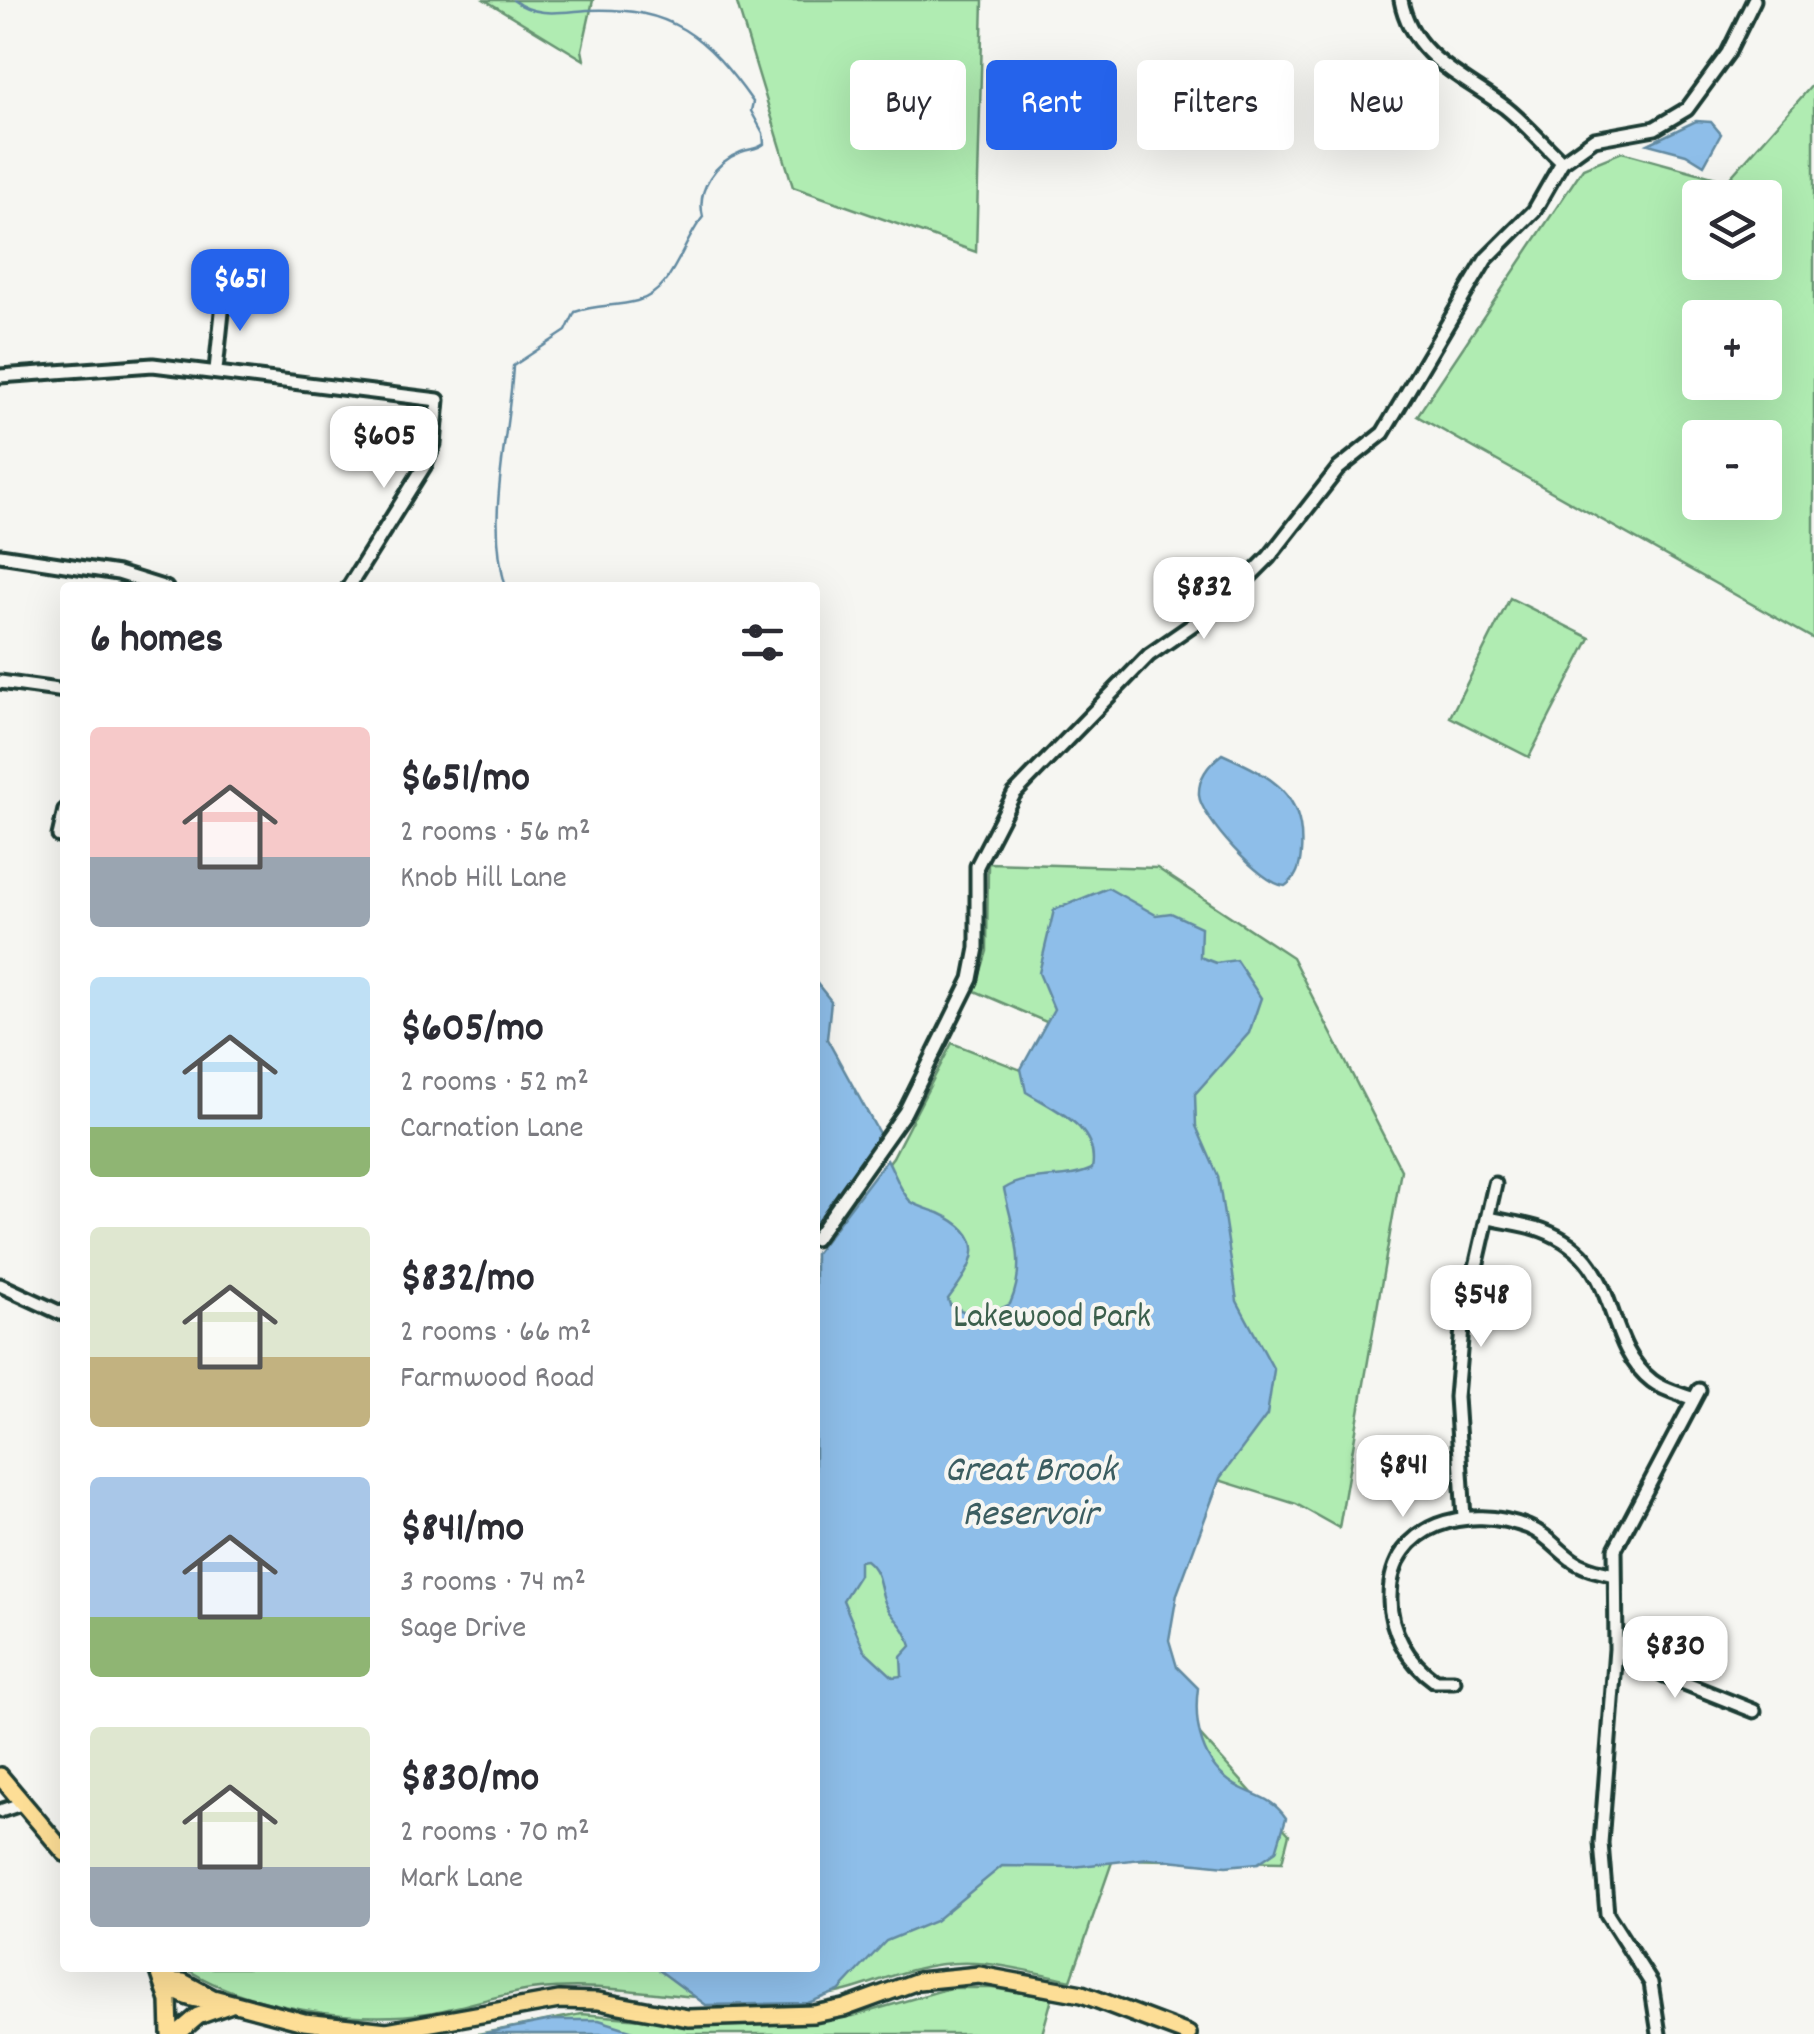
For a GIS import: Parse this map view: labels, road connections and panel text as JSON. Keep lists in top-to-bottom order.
{
  "water": ["Great Brook Reservoir"],
  "parks": ["Lakewood Park"],
  "page": {
    "chip": [
      "Buy",
      "Rent",
      "Filters",
      "New"
    ],
    "map_buttons": ["+", "−"],
    "price": [
      "$651",
      "$605",
      "$832",
      "$548",
      "$841",
      "$830"
    ],
    "heading": "6 homes",
    "list": [
      {
        "name": "$651/mo",
        "note": "2 rooms · 56 m² · Knob Hill Lane"
      },
      {
        "name": "$605/mo",
        "note": "2 rooms · 52 m² · Carnation Lane"
      },
      {
        "name": "$832/mo",
        "note": "2 rooms · 66 m² · Farmwood Road"
      },
      {
        "name": "$841/mo",
        "note": "3 rooms · 74 m² · Sage Drive"
      },
      {
        "name": "$830/mo",
        "note": "2 rooms · 70 m² · Mark Lane"
      }
    ]
  }
}
